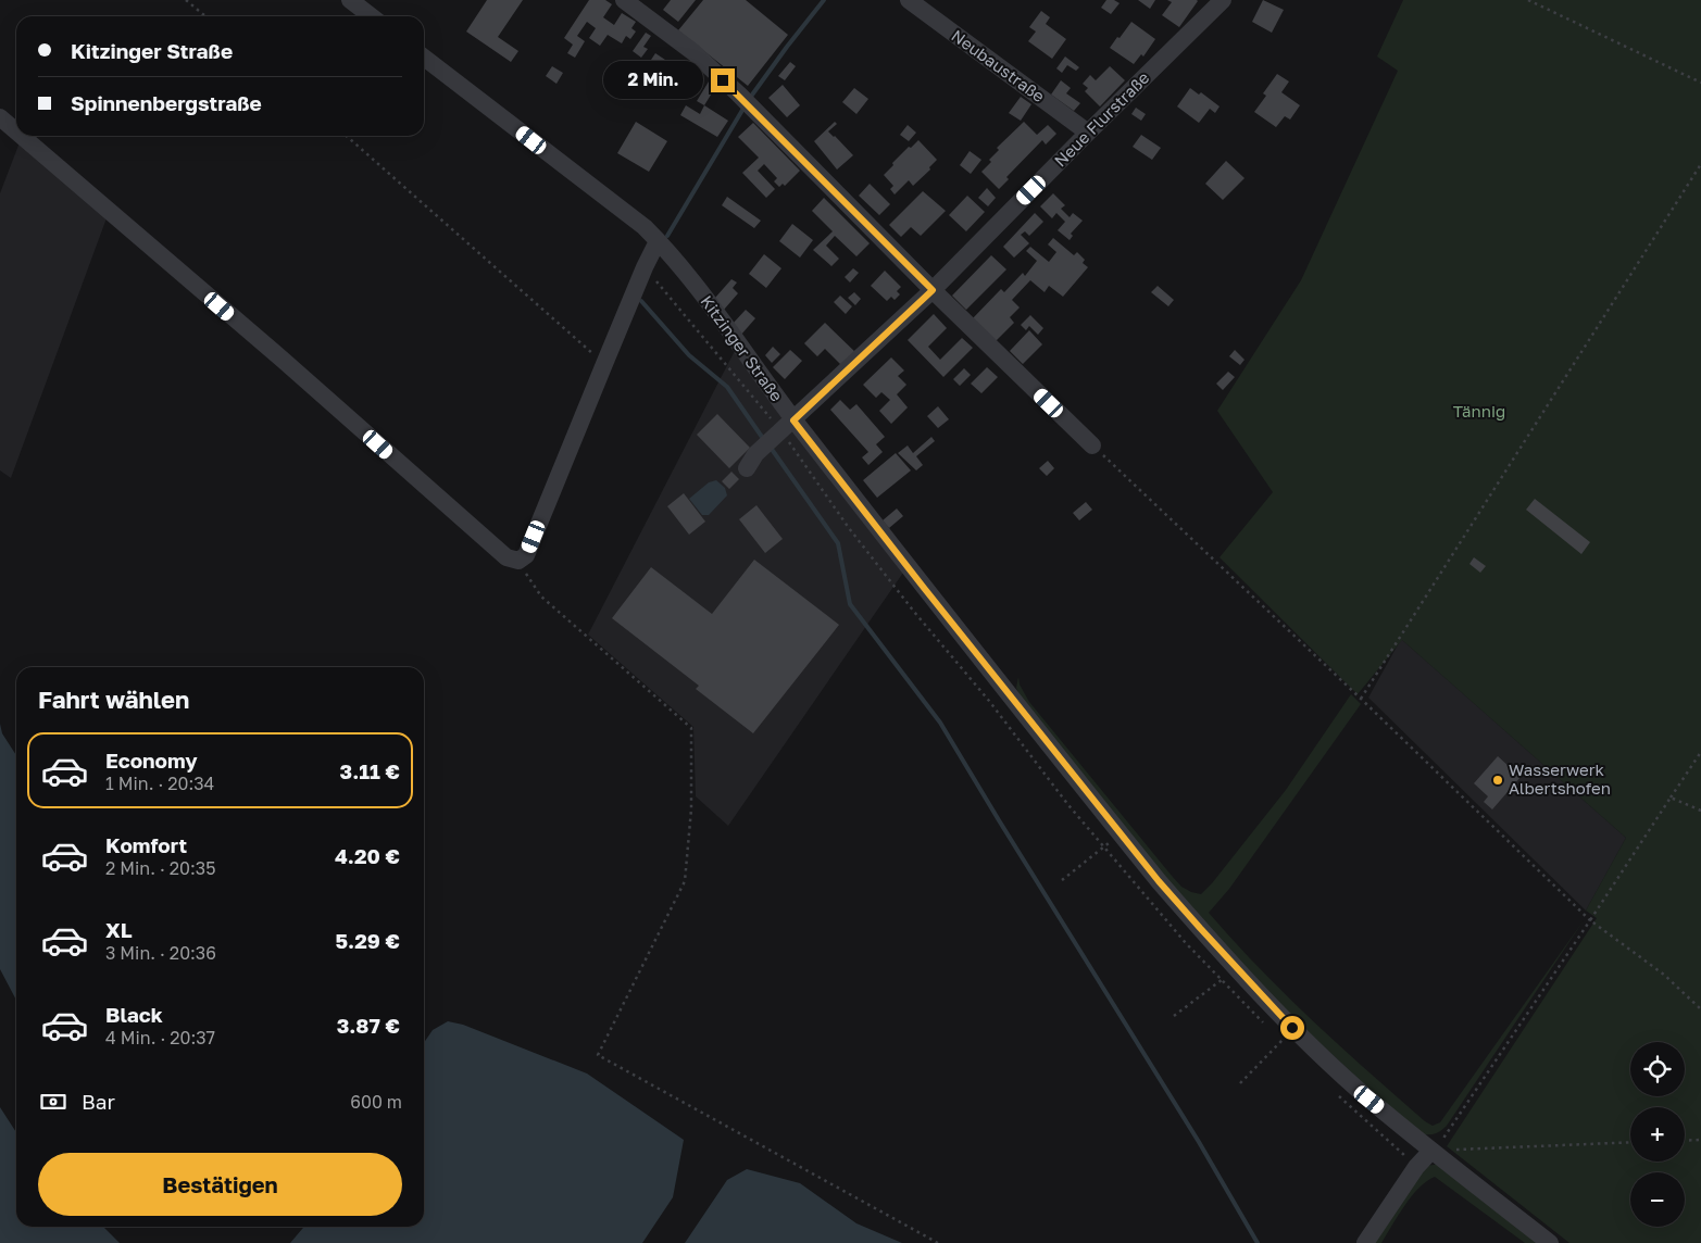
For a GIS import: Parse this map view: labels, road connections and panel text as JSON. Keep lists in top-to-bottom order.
{
  "streets": {
    "street": ["Neubaustraße", "Neue Flurstraße", "Kitzinger Straße"]
  },
  "crossings": [
    ["Neubaustraße", "Neue Flurstraße"],
    ["Neue Flurstraße", "Kitzinger Straße"]
  ],
  "parks": ["Tännig"],
  "places": ["Wasserwerk Albertshofen"],
  "page": {
    "banner": ["Kitzinger Straße", "Spinnenbergstraße"],
    "bubble": "2 Min.",
    "heading": "Fahrt wählen",
    "list": [
      {
        "name": "Economy",
        "note": "1 Min. · 20:34",
        "value": "3.11 €"
      },
      {
        "name": "Komfort",
        "note": "2 Min. · 20:35",
        "value": "4.20 €"
      },
      {
        "name": "XL",
        "note": "3 Min. · 20:36",
        "value": "5.29 €"
      },
      {
        "name": "Black",
        "note": "4 Min. · 20:37",
        "value": "3.87 €"
      }
    ],
    "map_buttons": ["+", "−"],
    "pay": ["Bar", "600 m"],
    "buttons": "Bestätigen"
  }
}
